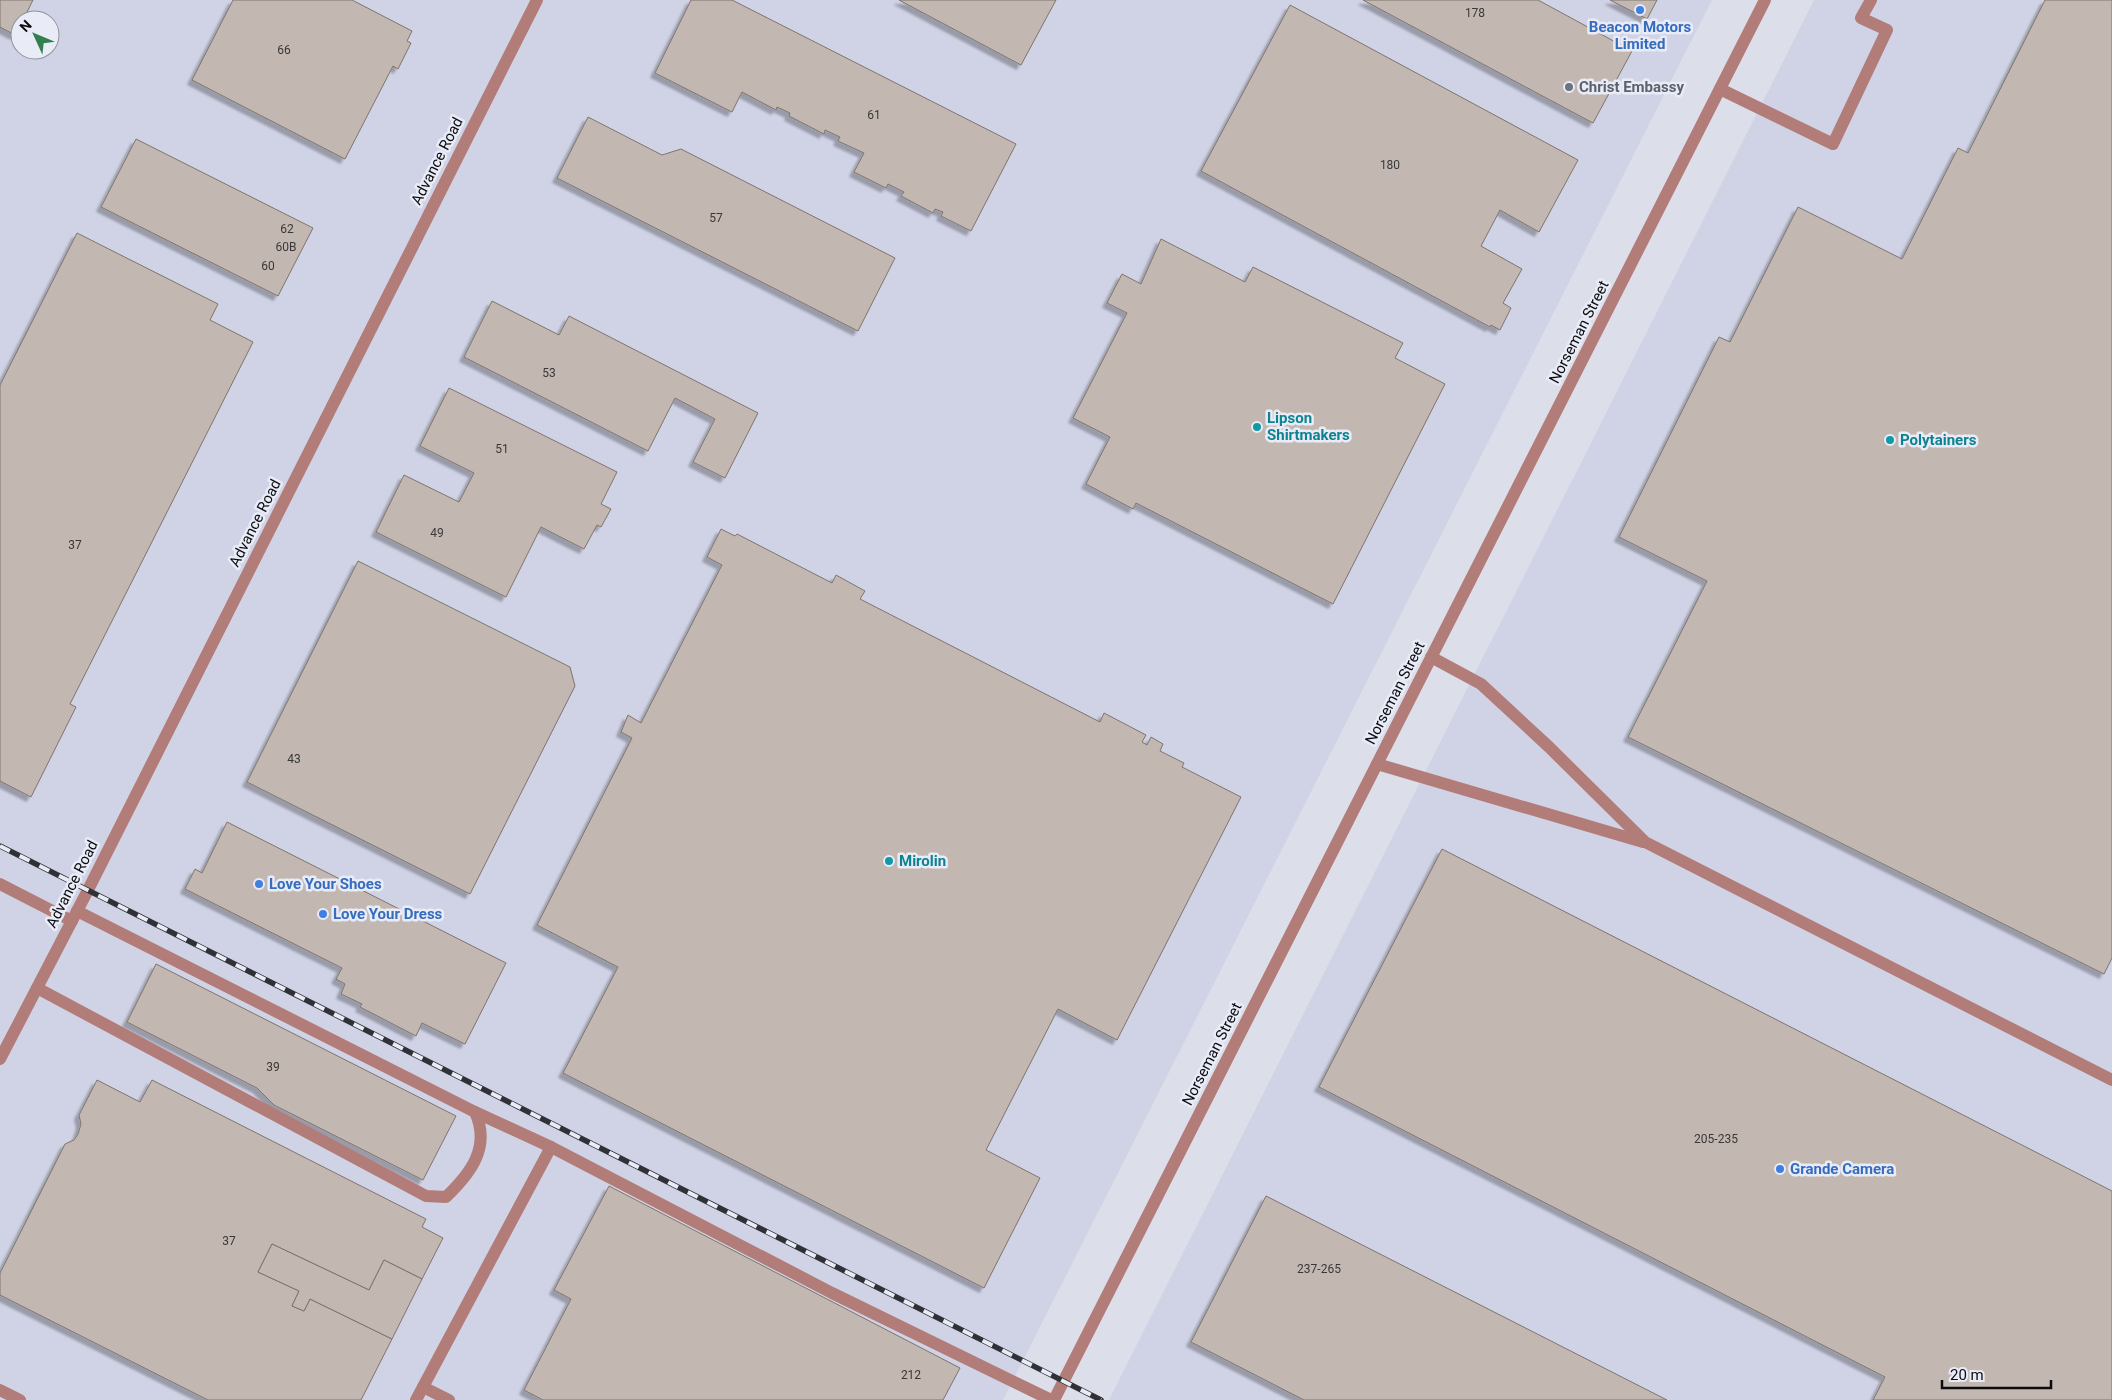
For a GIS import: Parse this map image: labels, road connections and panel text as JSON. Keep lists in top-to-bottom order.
{
  "streets": {
    "street": ["Advance Road", "Norseman Street"]
  },
  "places": [
    "Beacon Motors Limited",
    "Christ Embassy",
    "Lipson Shirtmakers",
    "Polytainers",
    "Mirolin",
    "Love Your Shoes",
    "Love Your Dress",
    "Grande Camera"
  ],
  "house_numbers": [
    "178",
    "66",
    "61",
    "180",
    "57",
    "62",
    "60B",
    "60",
    "53",
    "51",
    "49",
    "37",
    "43",
    "39",
    "205-235",
    "37",
    "237-265",
    "212"
  ],
  "scale_bar": "20 m",
  "north": "top left"
}
